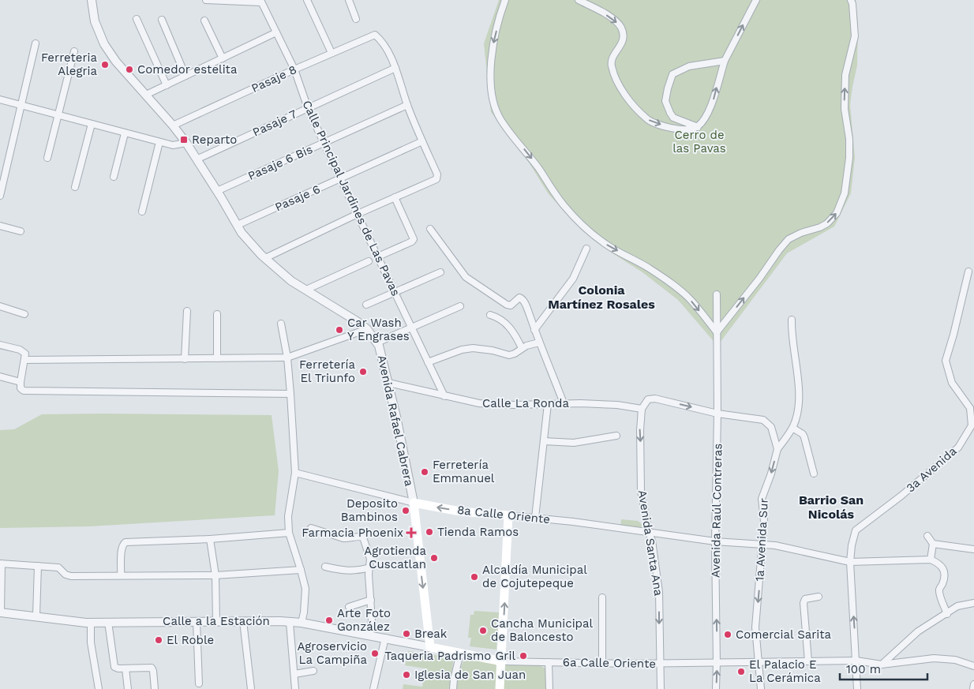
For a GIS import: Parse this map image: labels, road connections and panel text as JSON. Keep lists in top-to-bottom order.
{
  "streets": {
    "main road": ["Avenida Rafael Cabrera", "8a Calle Oriente"],
    "street": [
      "Pasaje 8",
      "Pasaje 7",
      "Pasaje 6 Bis",
      "Pasaje 6",
      "Calle Principal Jardines de Las Pavas",
      "Calle La Ronda",
      "3a Avenida",
      "Avenida Raúl Contreras",
      "1a Avenida Sur",
      "Avenida Santa Ana",
      "Calle a la Estación",
      "6a Calle Oriente"
    ]
  },
  "crossings": [
    ["Pasaje 8", "Pasaje 7"],
    ["Pasaje 8", "Calle Principal Jardines de Las Pavas"],
    ["Pasaje 8", "Avenida Rafael Cabrera"],
    ["Pasaje 7", "Calle Principal Jardines de Las Pavas"],
    ["Pasaje 7", "Avenida Rafael Cabrera"],
    ["Pasaje 6 Bis", "Calle Principal Jardines de Las Pavas"],
    ["Pasaje 6 Bis", "Avenida Rafael Cabrera"],
    ["Pasaje 6", "Calle Principal Jardines de Las Pavas"],
    ["Pasaje 6", "Avenida Rafael Cabrera"],
    ["Calle Principal Jardines de Las Pavas", "Calle La Ronda"],
    ["Calle La Ronda", "Avenida Rafael Cabrera"],
    ["Calle La Ronda", "Avenida Santa Ana"],
    ["Avenida Rafael Cabrera", "8a Calle Oriente"],
    ["Avenida Rafael Cabrera", "Calle a la Estación"],
    ["3a Avenida", "8a Calle Oriente"],
    ["3a Avenida", "6a Calle Oriente"],
    ["Avenida Raúl Contreras", "8a Calle Oriente"],
    ["Avenida Raúl Contreras", "Avenida Santa Ana"],
    ["Avenida Raúl Contreras", "6a Calle Oriente"],
    ["8a Calle Oriente", "1a Avenida Sur"],
    ["8a Calle Oriente", "Avenida Santa Ana"],
    ["1a Avenida Sur", "6a Calle Oriente"],
    ["Avenida Santa Ana", "6a Calle Oriente"]
  ],
  "one_way": ["Avenida Raúl Contreras", "1a Avenida Sur", "Avenida Santa Ana"],
  "districts": ["Colonia Martínez Rosales", "Barrio San Nicolás"],
  "parks": ["Cerro de las Pavas"],
  "places": {
    "other": [
      "Ferreteria Alegria",
      "Comedor estelita",
      "Car Wash Y Engrases",
      "Ferretería El Triunfo",
      "Ferretería Emmanuel",
      "Deposito Bambinos",
      "Tienda Ramos",
      "Agrotienda Cuscatlan",
      "Alcaldía Municipal de Cojutepeque",
      "Arte Foto González",
      "Cancha Municipal de Baloncesto",
      "Break",
      "Comercial Sarita",
      "El Roble",
      "Agroservicio La Campiña",
      "Taqueria Padrismo Gril",
      "El Palacio E La Cerámica",
      "Iglesia de San Juan"
    ],
    "transit": ["Reparto"],
    "health": ["Farmacia Phoenix"]
  },
  "scale_bar": "100 m"
}
